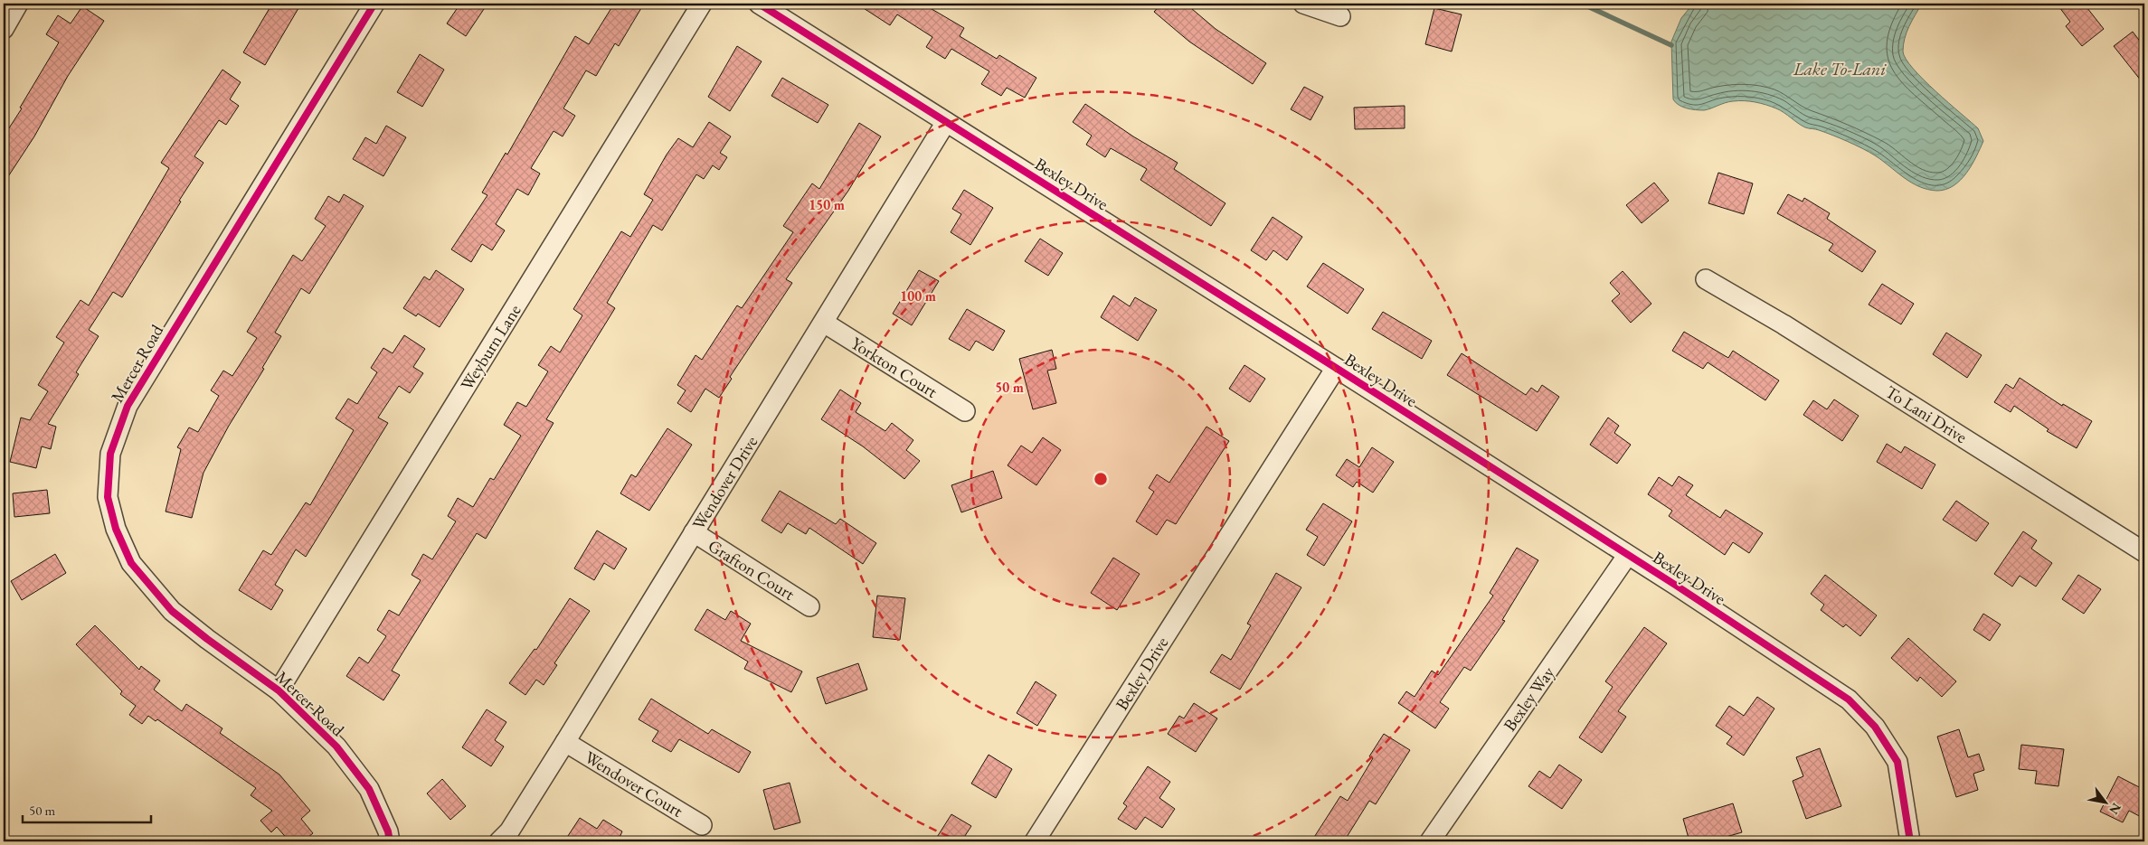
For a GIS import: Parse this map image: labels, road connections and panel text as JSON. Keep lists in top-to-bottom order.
{
  "streets": {
    "street": [
      "Bexley Drive",
      "Weyburn Lane",
      "Mercer Road",
      "Yorkton Court",
      "To Lani Drive",
      "Wendover Drive",
      "Grafton Court",
      "Bexley Way",
      "Wendover Court"
    ]
  },
  "crossings": [
    ["Bexley Drive", "Wendover Drive"],
    ["Bexley Drive", "Bexley Way"],
    ["Weyburn Lane", "Mercer Road"],
    ["Yorkton Court", "Wendover Drive"],
    ["Wendover Drive", "Grafton Court"],
    ["Wendover Drive", "Wendover Court"]
  ],
  "water": ["Lake To-Lani"],
  "scale_bar": "50 m",
  "north": "bottom right",
  "rings": ["150 m", "100 m", "50 m"]
}
